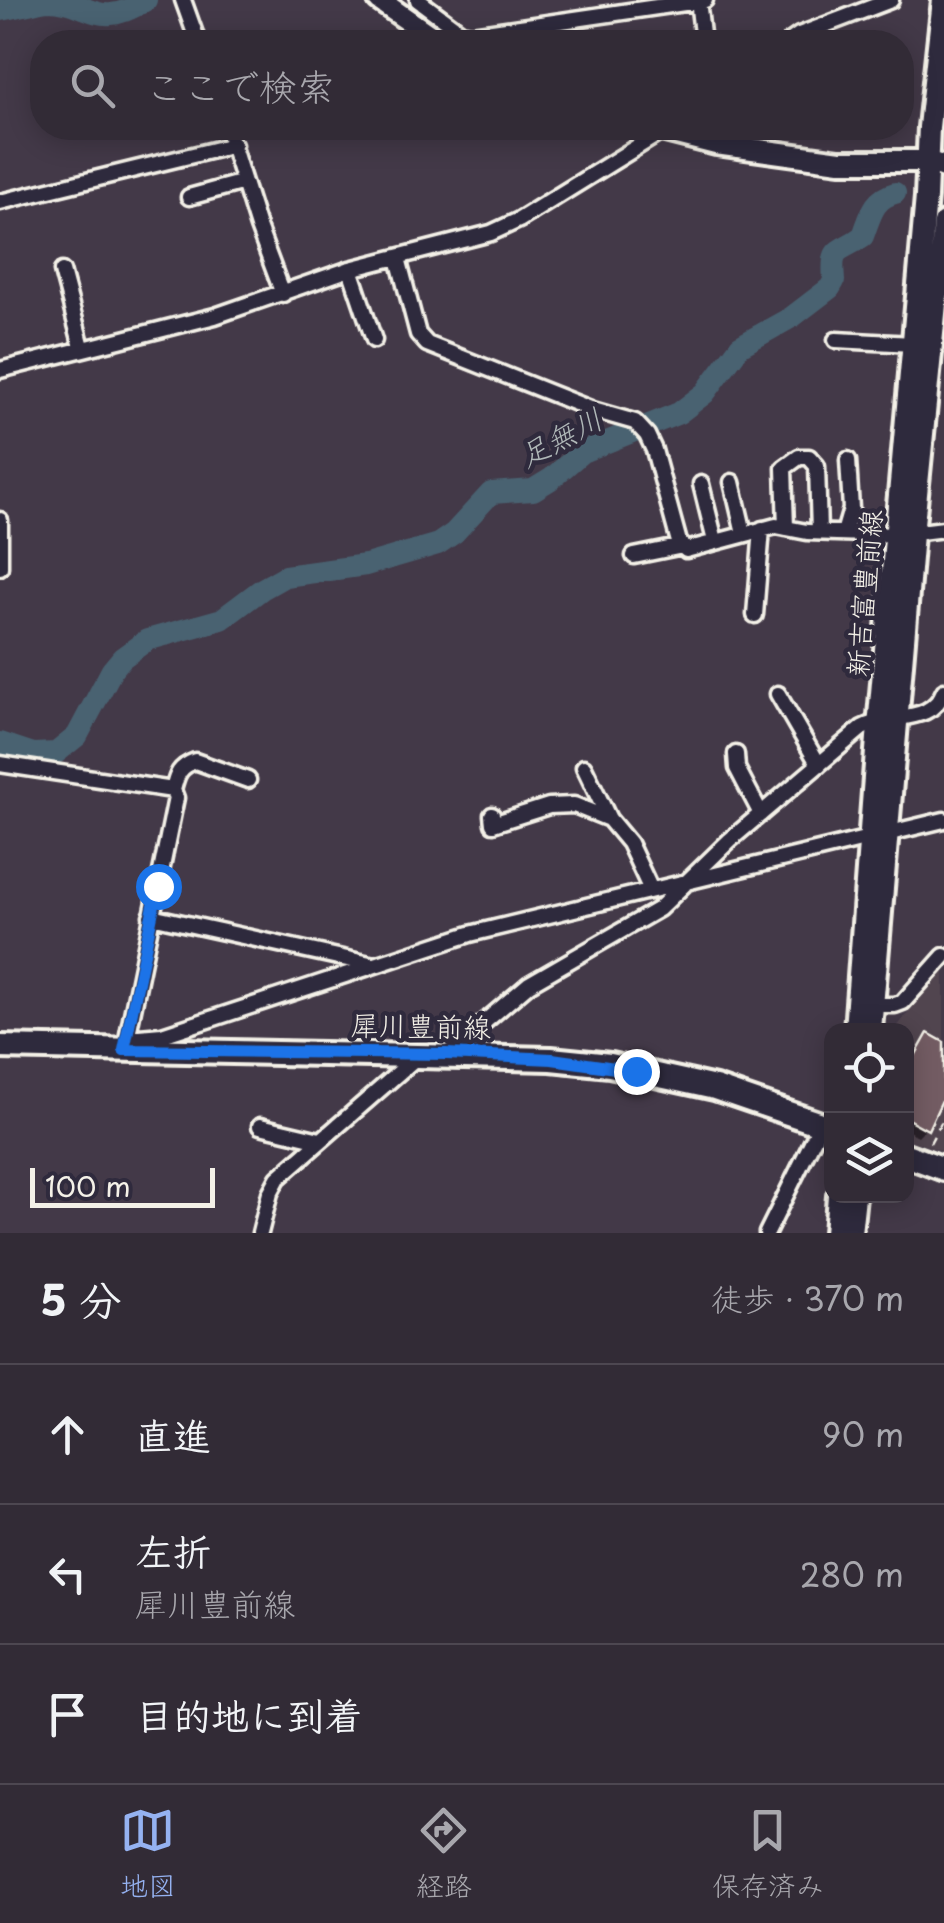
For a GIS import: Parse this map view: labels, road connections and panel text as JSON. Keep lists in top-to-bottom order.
{
  "streets": {
    "main road": ["新吉富豊前線", "犀川豊前線"]
  },
  "water": ["足無川"],
  "scale_bar": "100 m",
  "page": {
    "search": "ここで検索",
    "scale": "100 m",
    "heading": ["5 分", "徒歩 · 370 m"],
    "list": [
      ["直進", "90 m"],
      ["左折", "犀川豊前線", "280 m"],
      "目的地に到着"
    ],
    "nav": ["地図", "経路", "保存済み"]
  }
}
